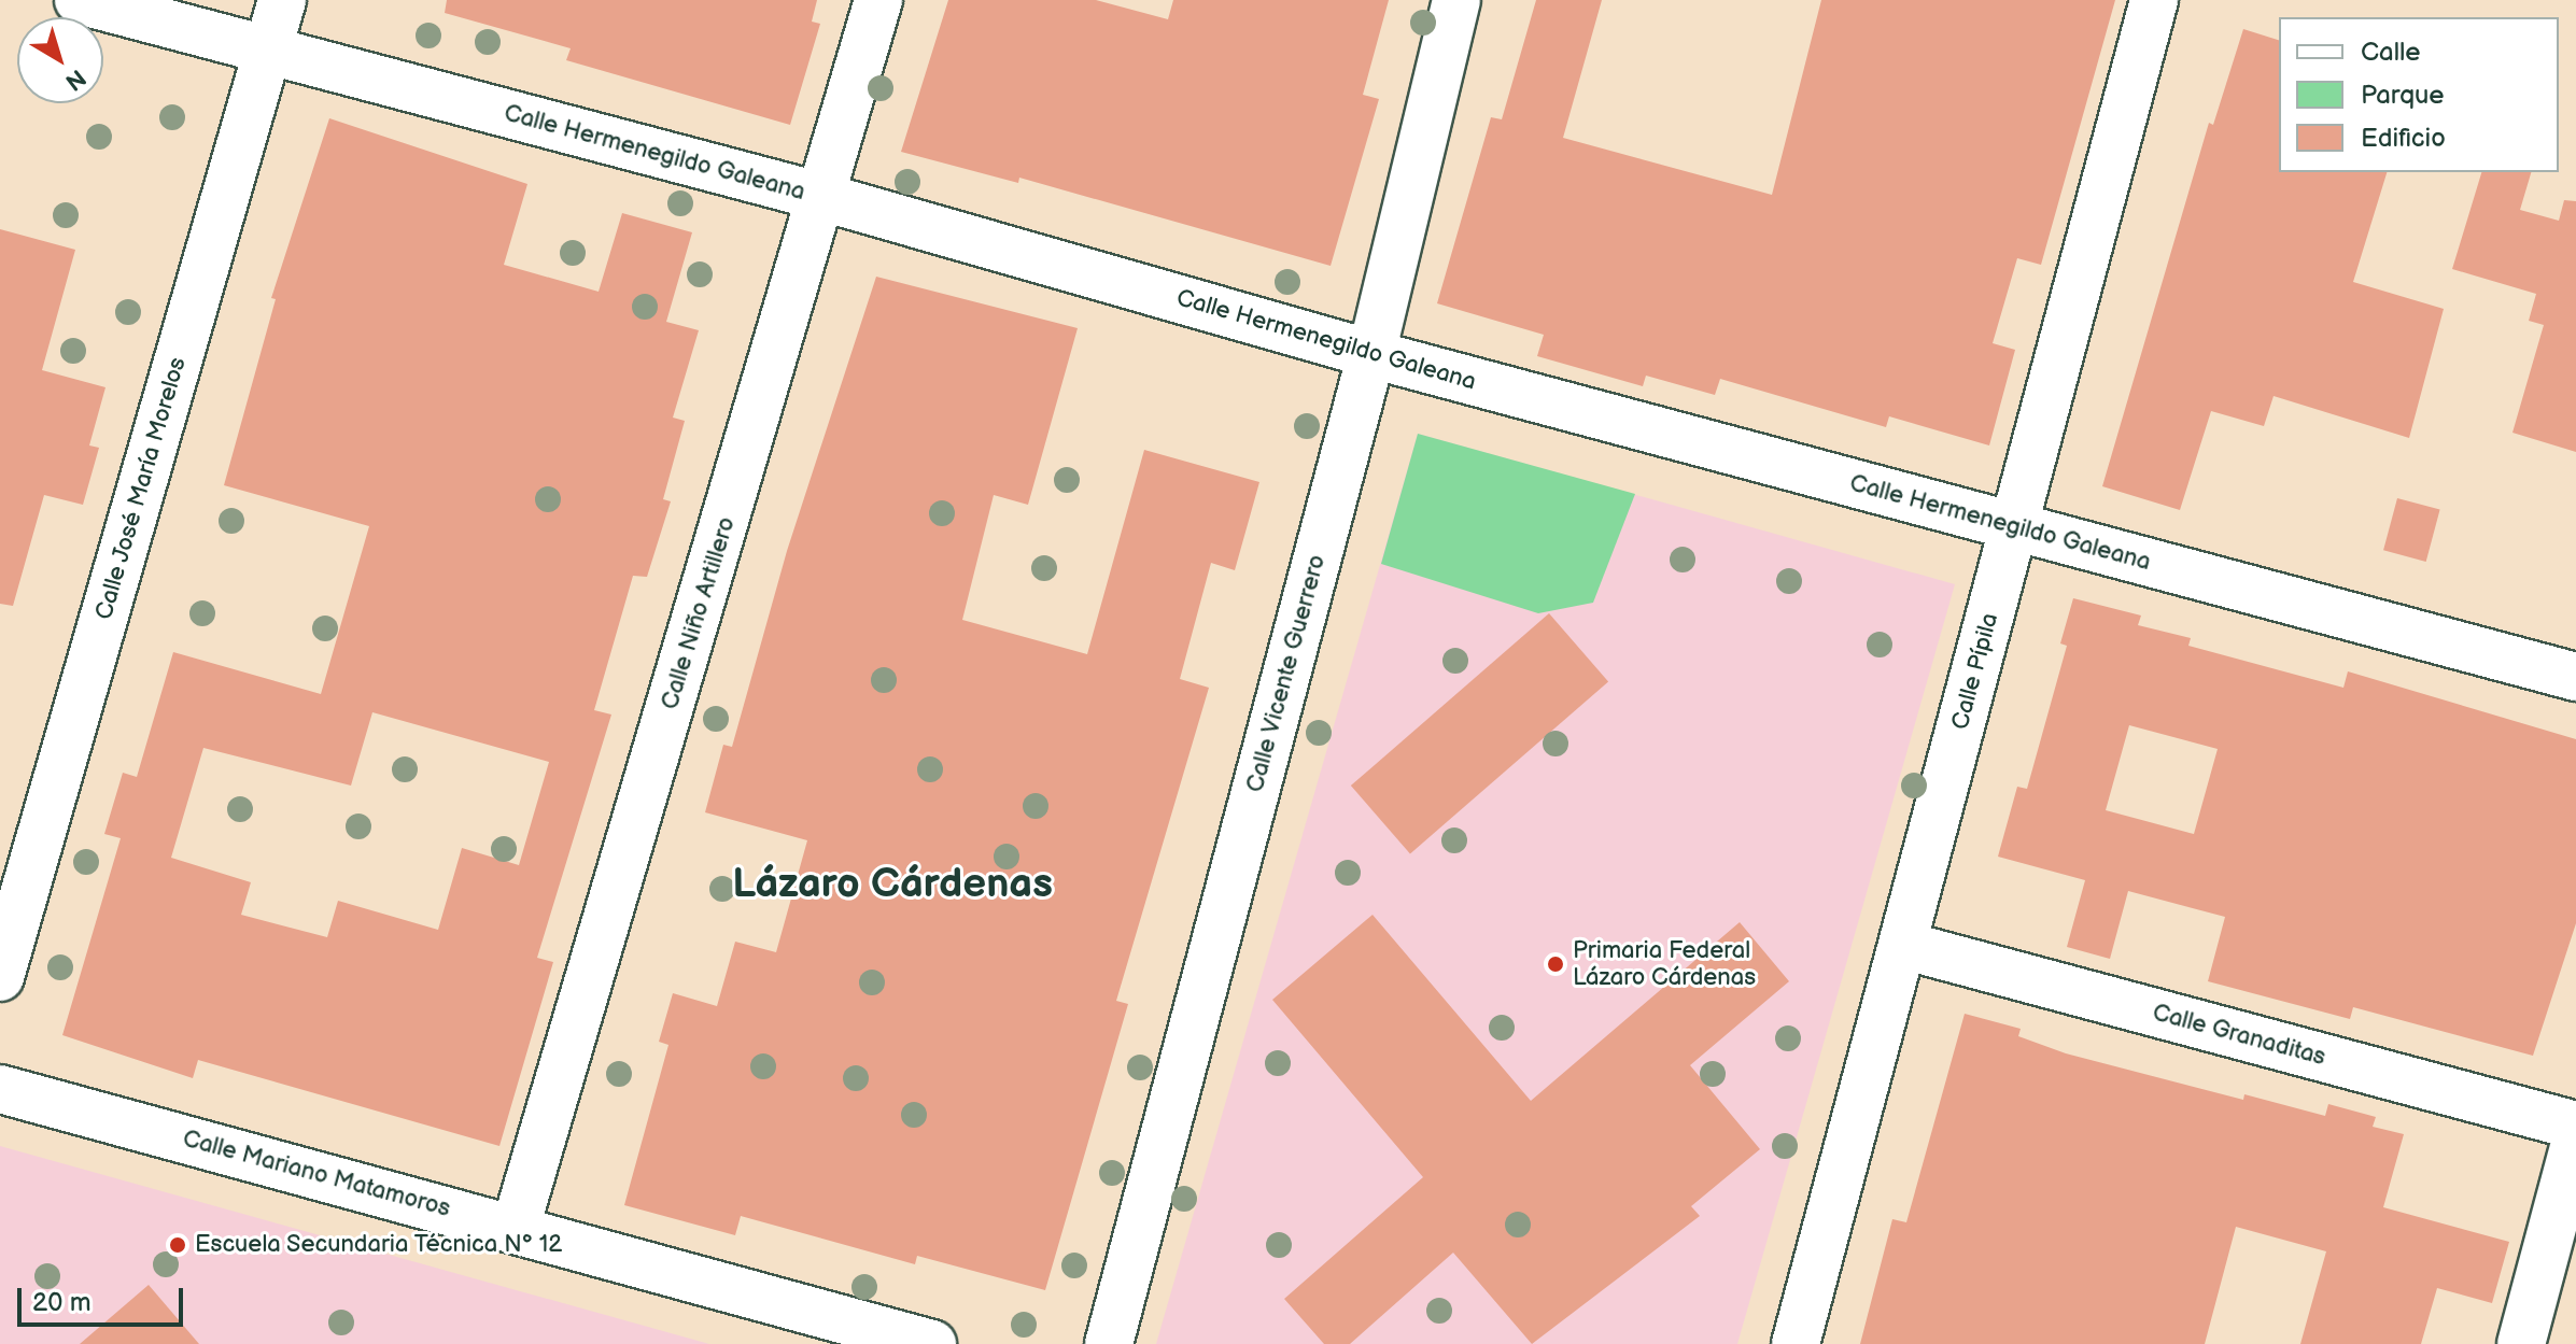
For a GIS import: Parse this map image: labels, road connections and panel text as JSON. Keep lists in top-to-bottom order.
{
  "streets": {
    "street": [
      "Calle Hermenegildo Galeana",
      "Calle José María Morelos",
      "Calle Niño Artillero",
      "Calle Pípila",
      "Calle Vicente Guerrero",
      "Calle Granaditas",
      "Calle Mariano Matamoros"
    ]
  },
  "crossings": [
    ["Calle Hermenegildo Galeana", "Calle José María Morelos"],
    ["Calle Hermenegildo Galeana", "Calle Niño Artillero"],
    ["Calle Hermenegildo Galeana", "Calle Pípila"],
    ["Calle Hermenegildo Galeana", "Calle Vicente Guerrero"],
    ["Calle Niño Artillero", "Calle Mariano Matamoros"],
    ["Calle Pípila", "Calle Granaditas"]
  ],
  "districts": ["Lázaro Cárdenas"],
  "places": ["Primaria Federal Lázaro Cárdenas", "Escuela Secundaria Técnica N° 12"],
  "legend": ["Calle", "Parque", "Edificio"],
  "scale_bar": "20 m",
  "north": "bottom right"
}
